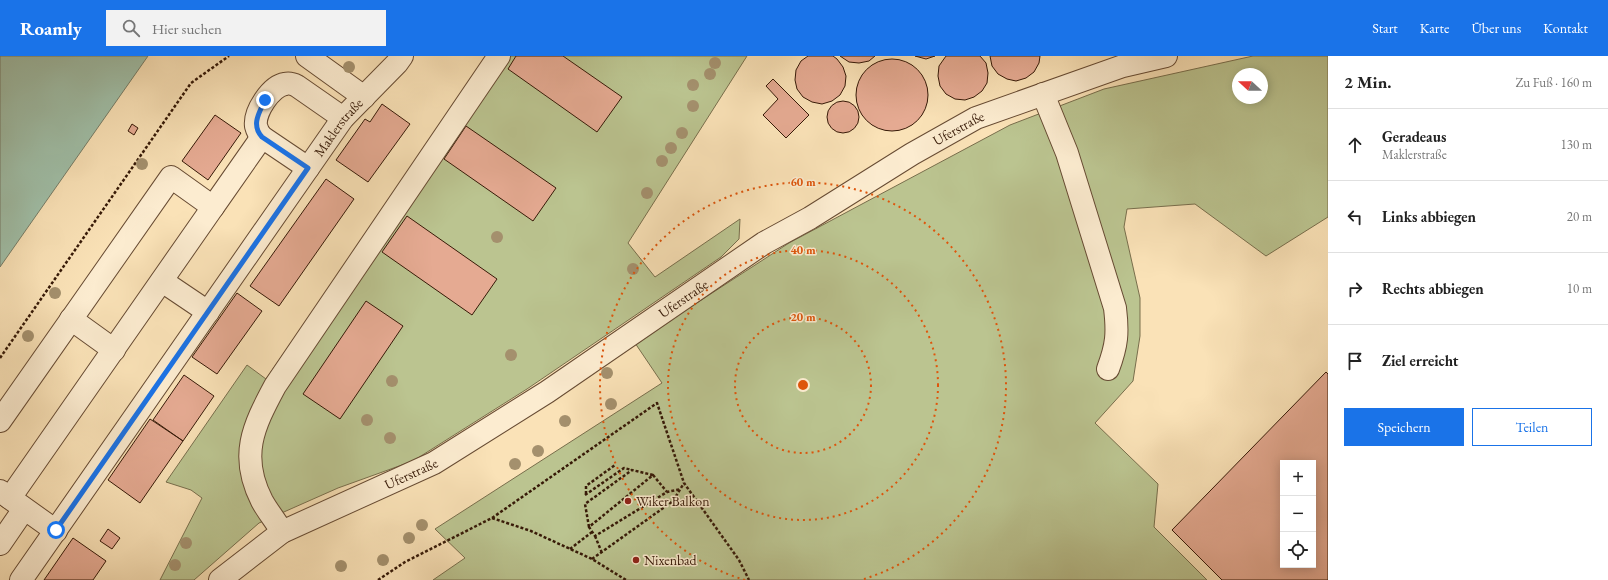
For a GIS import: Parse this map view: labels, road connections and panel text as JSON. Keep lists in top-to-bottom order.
{
  "streets": {
    "street": ["Maklerstraße", "Uferstraße"]
  },
  "places": ["Wiker Balkon", "Nixenbad"],
  "north": "left",
  "page": {
    "header": "Roamly",
    "search": "Hier suchen",
    "nav": [
      "Start",
      "Karte",
      "Über uns",
      "Kontakt"
    ],
    "heading": ["2 Min.", "Zu Fuß · 160 m"],
    "list": [
      ["Geradeaus", "Maklerstraße", "130 m"],
      ["Links abbiegen", "20 m"],
      ["Rechts abbiegen", "10 m"],
      "Ziel erreicht"
    ],
    "buttons": ["Speichern", "Teilen"],
    "map_buttons": ["+", "−"]
  },
  "rings": ["60 m", "40 m", "20 m"]
}
